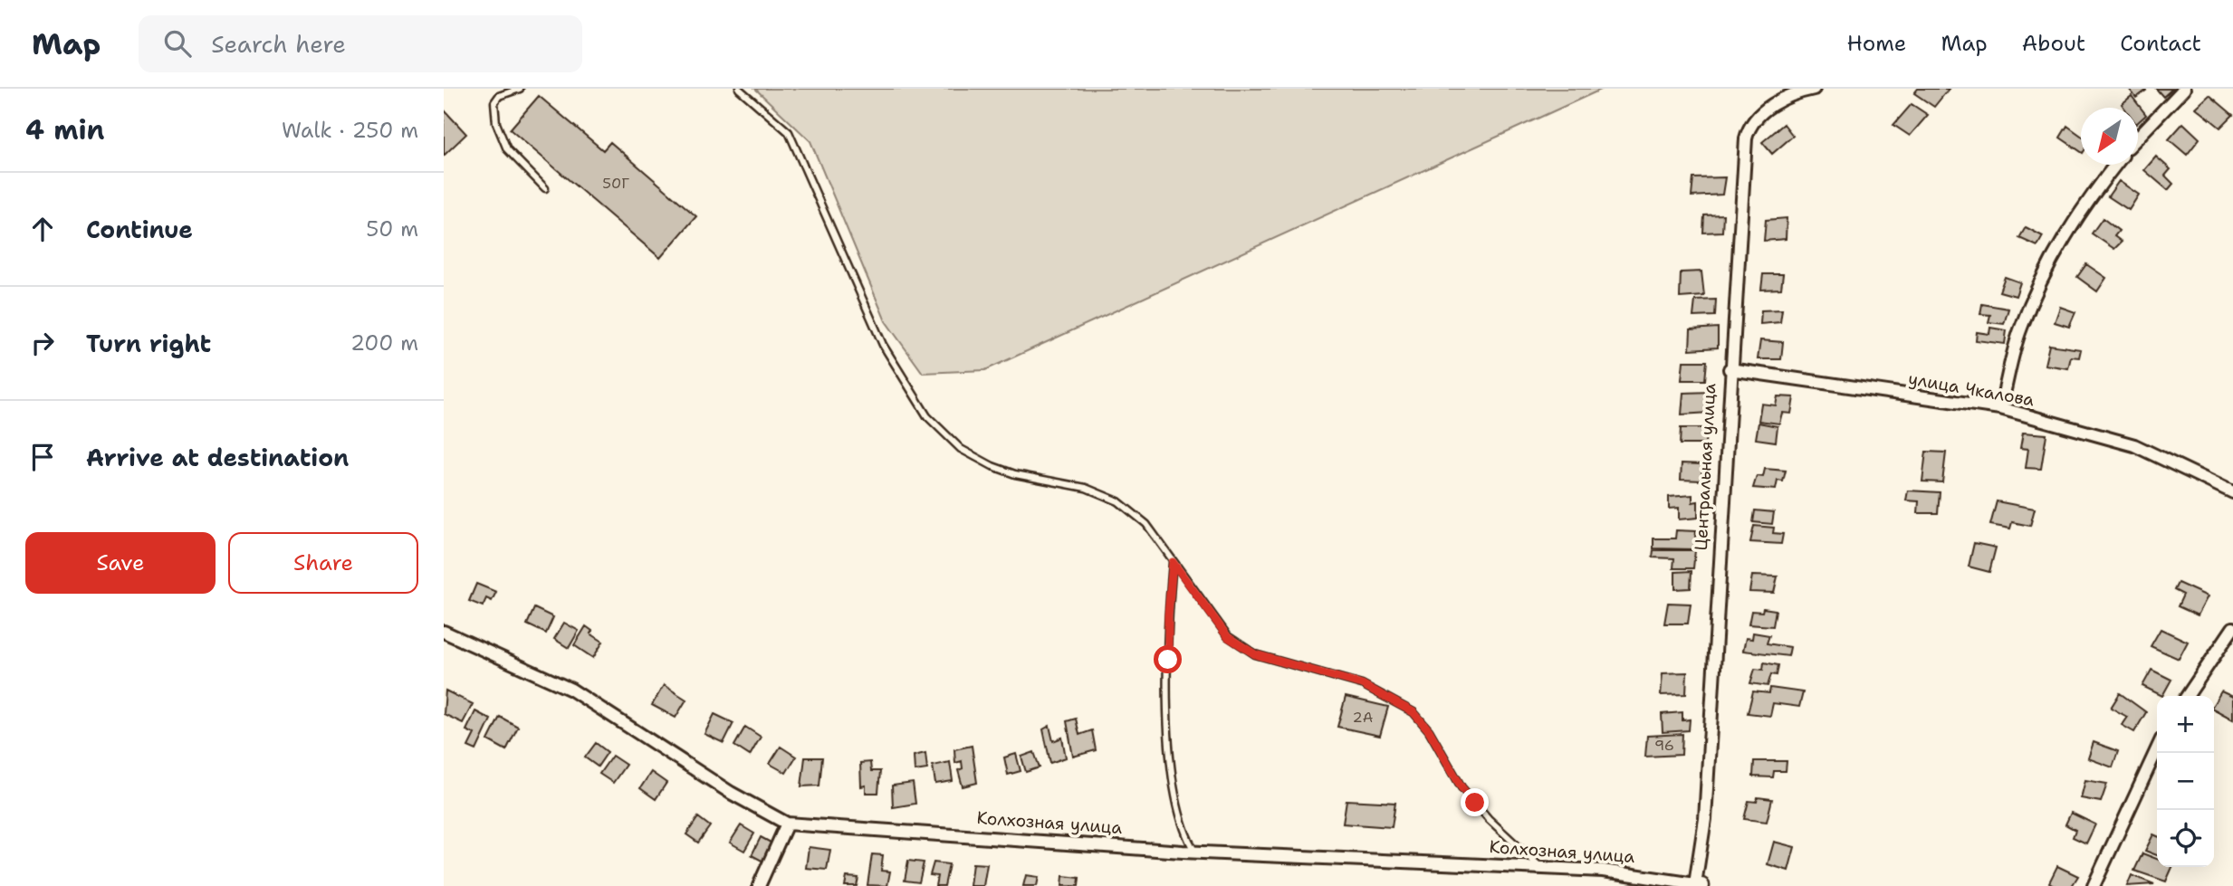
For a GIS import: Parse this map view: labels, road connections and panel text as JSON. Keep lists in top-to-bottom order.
{
  "streets": {
    "street": ["улица Чкалова", "Центральная улица", "Колхозная улица"]
  },
  "crossings": [
    ["улица Чкалова", "Центральная улица"],
    ["Центральная улица", "Колхозная улица"]
  ],
  "house_numbers": ["50Г", "2А", "96"],
  "north": "bottom left",
  "page": {
    "header": "Map",
    "search": "Search here",
    "nav": [
      "Home",
      "Map",
      "About",
      "Contact"
    ],
    "heading": ["4 min", "Walk · 250 m"],
    "list": [
      ["Continue", "50 m"],
      ["Turn right", "200 m"],
      "Arrive at destination"
    ],
    "buttons": ["Save", "Share"],
    "map_buttons": ["+", "−"]
  }
}
